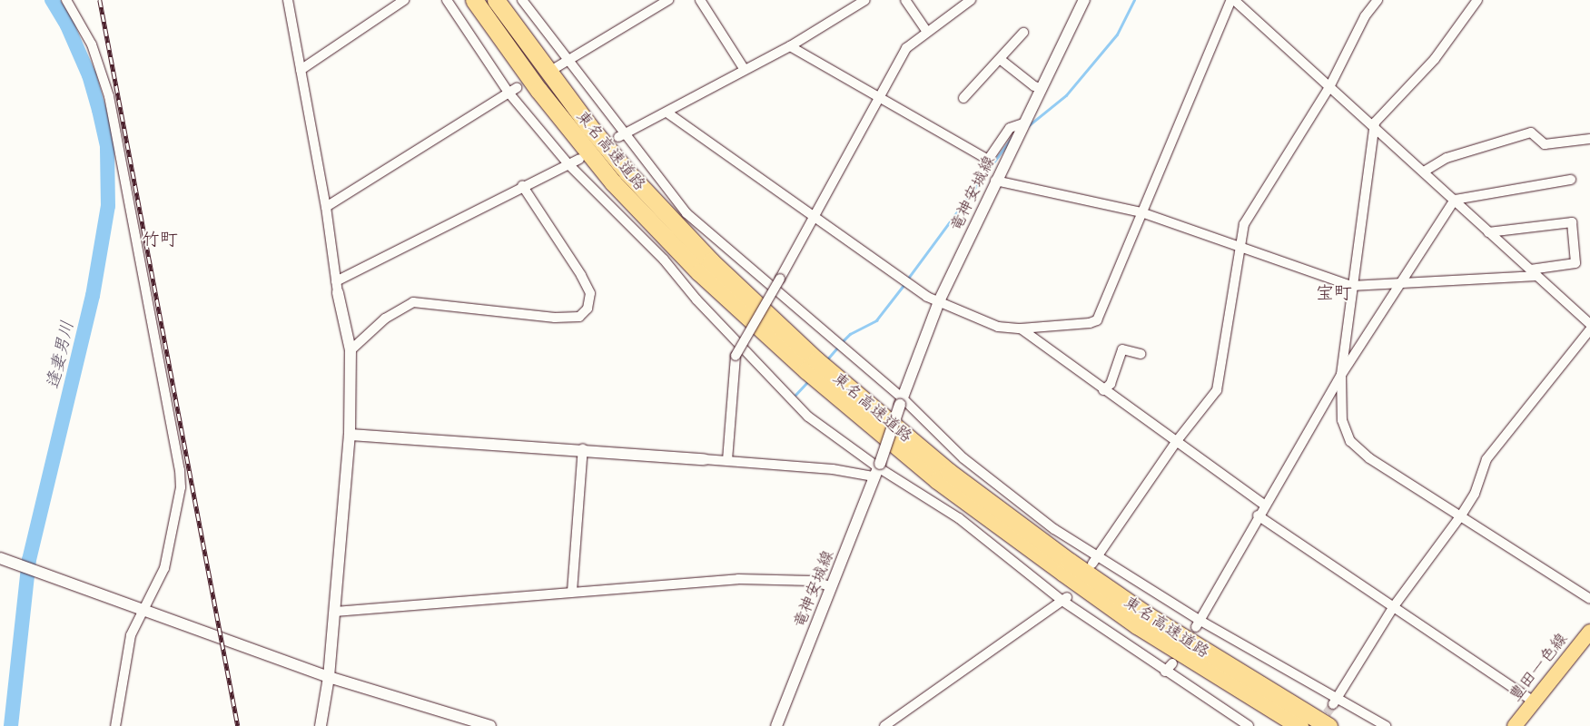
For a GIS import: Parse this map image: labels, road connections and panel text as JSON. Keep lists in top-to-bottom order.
{
  "streets": {
    "highway": ["東名高速道路"],
    "main road": ["豊田一色線"],
    "street": ["竜神安城線"]
  },
  "districts": ["竹町", "宝町"],
  "water": ["逢妻男川"]
}
